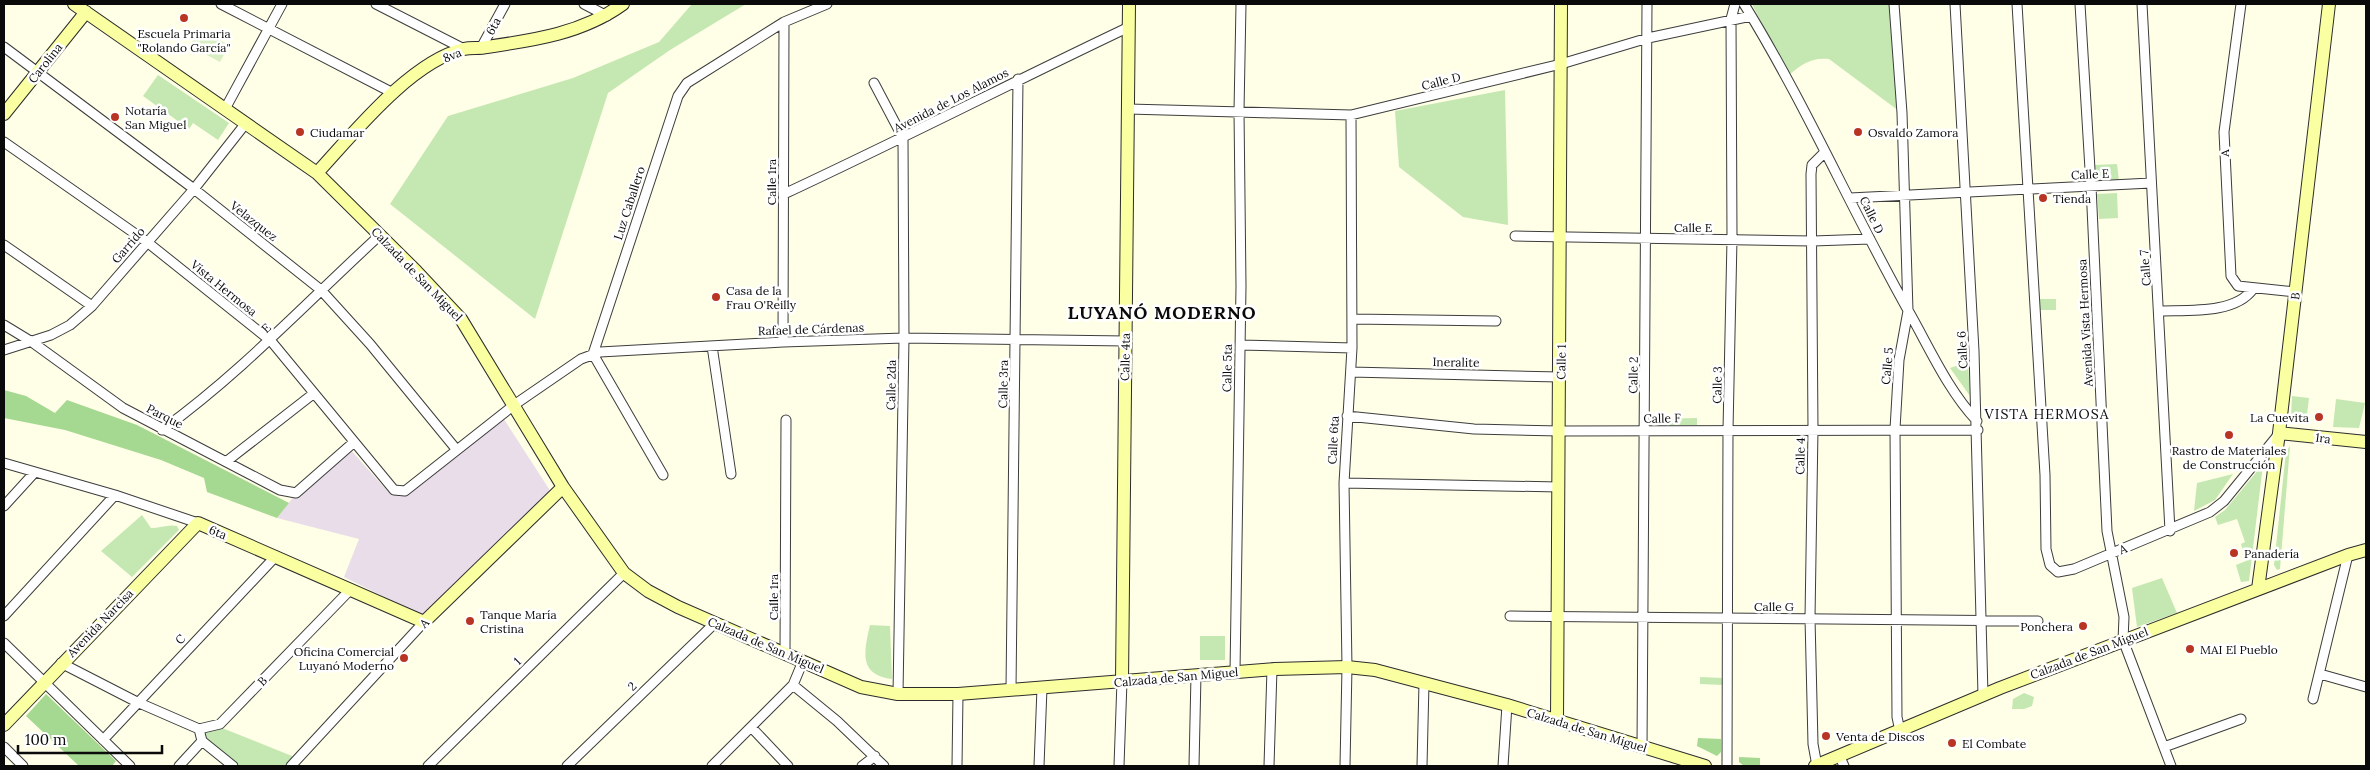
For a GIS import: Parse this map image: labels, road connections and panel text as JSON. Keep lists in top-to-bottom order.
{
  "streets": {
    "main road": [
      "6ta",
      "8va",
      "Carolina",
      "A",
      "Calzada de San Miguel",
      "B",
      "Calle 4ta",
      "Calle 1",
      "1ra",
      "Avenida Narcisa"
    ],
    "street": [
      "Calle D",
      "Avenida de Los Alamos",
      "Calle E",
      "Calle 1ra",
      "Luz Caballero",
      "Velazquez",
      "Garrido",
      "Calle 7",
      "Vista Hermosa",
      "Avenida Vista Hermosa",
      "E",
      "Rafael de Cárdenas",
      "Calle 6",
      "Ineralite",
      "Calle 5",
      "Calle 5ta",
      "Calle 2",
      "Calle 3ra",
      "Calle 2da",
      "Calle 3",
      "Parque",
      "Calle F",
      "Calle 6ta",
      "Calle 4",
      "Calle G",
      "C",
      "1",
      "2"
    ]
  },
  "crossings": [
    ["6ta", "8va"],
    ["6ta", "A"],
    ["6ta", "B"],
    ["6ta", "Avenida Narcisa"],
    ["6ta", "C"],
    ["8va", "Calzada de San Miguel"],
    ["Carolina", "Velazquez"],
    ["Carolina", "Calzada de San Miguel"],
    ["Calle D", "Calle E"],
    ["Calle D", "Calle 6"],
    ["Calle D", "Calle 4ta"],
    ["Calle D", "Calle 1"],
    ["Calle D", "Calle 5"],
    ["Calle D", "Calle 5ta"],
    ["Calle D", "Calle 2"],
    ["Calle D", "Calle 3"],
    ["Calle D", "Calle F"],
    ["Calle D", "Calle 6ta"],
    ["Calle D", "Calle 4"],
    ["Avenida de Los Alamos", "Calle 1ra"],
    ["Avenida de Los Alamos", "Calle 4ta"],
    ["Avenida de Los Alamos", "Calle 3ra"],
    ["Avenida de Los Alamos", "Calle 2da"],
    ["A", "Calle E"],
    ["A", "Calle 7"],
    ["A", "Calzada de San Miguel"],
    ["A", "B"],
    ["A", "Avenida Vista Hermosa"],
    ["A", "1ra"],
    ["Calle E", "Calle 7"],
    ["Calle E", "Avenida Vista Hermosa"],
    ["Calle E", "Calle 6"],
    ["Calle E", "Calle 1"],
    ["Calle E", "Calle 5"],
    ["Calle E", "Calle 2"],
    ["Calle E", "Calle 3"],
    ["Calle E", "Calle 4"],
    ["Calle 1ra", "Luz Caballero"],
    ["Calle 1ra", "Calzada de San Miguel"],
    ["Calle 1ra", "Rafael de Cárdenas"],
    ["Luz Caballero", "Rafael de Cárdenas"],
    ["Velazquez", "Garrido"],
    ["Velazquez", "Vista Hermosa"],
    ["Velazquez", "E"],
    ["Garrido", "Calzada de San Miguel"],
    ["Garrido", "Vista Hermosa"],
    ["Garrido", "Parque"],
    ["Calzada de San Miguel", "B"],
    ["Calzada de San Miguel", "Avenida Vista Hermosa"],
    ["Calzada de San Miguel", "E"],
    ["Calzada de San Miguel", "Rafael de Cárdenas"],
    ["Calzada de San Miguel", "Calle 6"],
    ["Calzada de San Miguel", "Calle 4ta"],
    ["Calzada de San Miguel", "Calle 1"],
    ["Calzada de San Miguel", "Calle 5"],
    ["Calzada de San Miguel", "Calle 5ta"],
    ["Calzada de San Miguel", "Calle 2"],
    ["Calzada de San Miguel", "Calle 3ra"],
    ["Calzada de San Miguel", "Calle 2da"],
    ["Calzada de San Miguel", "Calle 6ta"],
    ["Calzada de San Miguel", "Calle 4"],
    ["Calzada de San Miguel", "1"],
    ["Calzada de San Miguel", "2"],
    ["Vista Hermosa", "E"],
    ["Vista Hermosa", "Parque"],
    ["B", "1ra"],
    ["E", "Parque"],
    ["Rafael de Cárdenas", "Calle 4ta"],
    ["Rafael de Cárdenas", "Calle 3ra"],
    ["Rafael de Cárdenas", "Calle 2da"],
    ["Calle 6", "Calle F"],
    ["Calle 6", "Calle G"],
    ["Ineralite", "Calle 1"],
    ["Ineralite", "Calle 6ta"],
    ["Calle 1", "Calle F"],
    ["Calle 1", "Calle G"],
    ["Calle 5", "Calle F"],
    ["Calle 5", "Calle G"],
    ["Calle 2", "Calle F"],
    ["Calle 2", "Calle G"],
    ["Calle 3", "Calle F"],
    ["Calle 3", "Calle G"],
    ["Calle F", "Calle 6ta"],
    ["Calle F", "Calle 4"],
    ["Calle 4", "Calle G"]
  ],
  "districts": ["LUYANÓ MODERNO", "VISTA HERMOSA"],
  "places": [
    "Escuela Primaria \"Rolando García\"",
    "Notaría San Miguel",
    "Ciudamar",
    "Osvaldo Zamora",
    "Tienda",
    "Casa de la Frau O'Reilly",
    "La Cuevita",
    "Rastro de Materiales de Construcción",
    "Panadería",
    "Tanque María Cristina",
    "Ponchera",
    "MAI El Pueblo",
    "Oficina Comercial Luyanó Moderno",
    "Venta de Discos",
    "El Combate"
  ],
  "scale_bar": "100 m"
}
